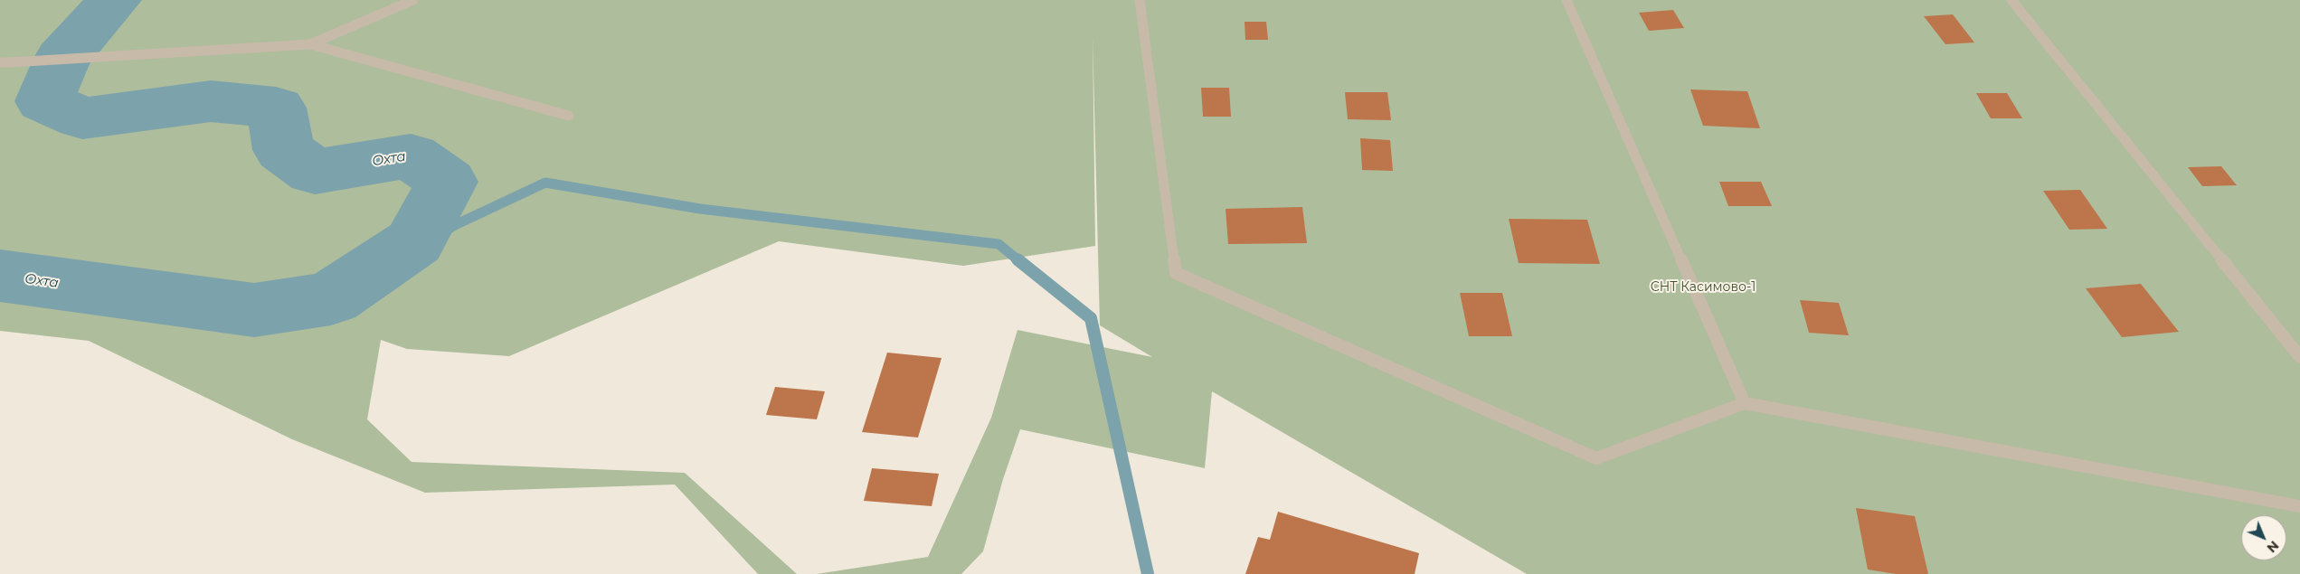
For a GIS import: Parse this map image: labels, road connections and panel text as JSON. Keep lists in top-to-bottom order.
{
  "water": ["Охта"],
  "parks": ["СНТ Касимово-1"],
  "north": "bottom right"
}
